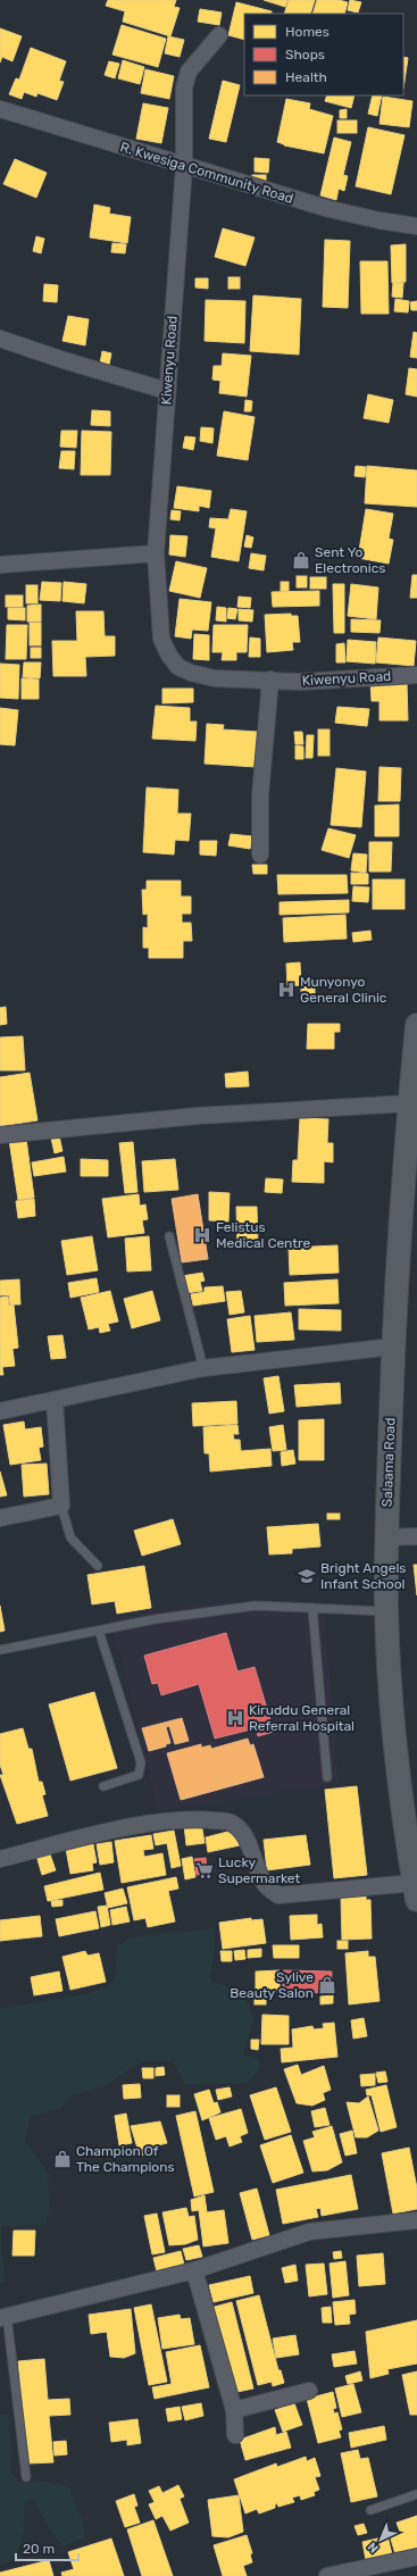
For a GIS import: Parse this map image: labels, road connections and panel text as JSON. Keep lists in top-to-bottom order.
{
  "streets": {
    "main road": ["Salaama Road"],
    "street": ["R. Kwesiga Community Road", "Kiwenyu Road"]
  },
  "crossings": [
    ["R. Kwesiga Community Road", "Kiwenyu Road"]
  ],
  "places": {
    "shop": ["Sent Yo Electronics", "Sylive Beauty Salon", "Champion Of The Champions"],
    "hospital": ["Munyonyo General Clinic", "Felistus Medical Centre", "Kiruddu General Referral Hospital"],
    "school or university": ["Bright Angels Infant School"],
    "supermarket": ["Lucky Supermarket"]
  },
  "legend": ["Homes", "Shops", "Health"],
  "scale_bar": "20 m",
  "north": "bottom left"
}
